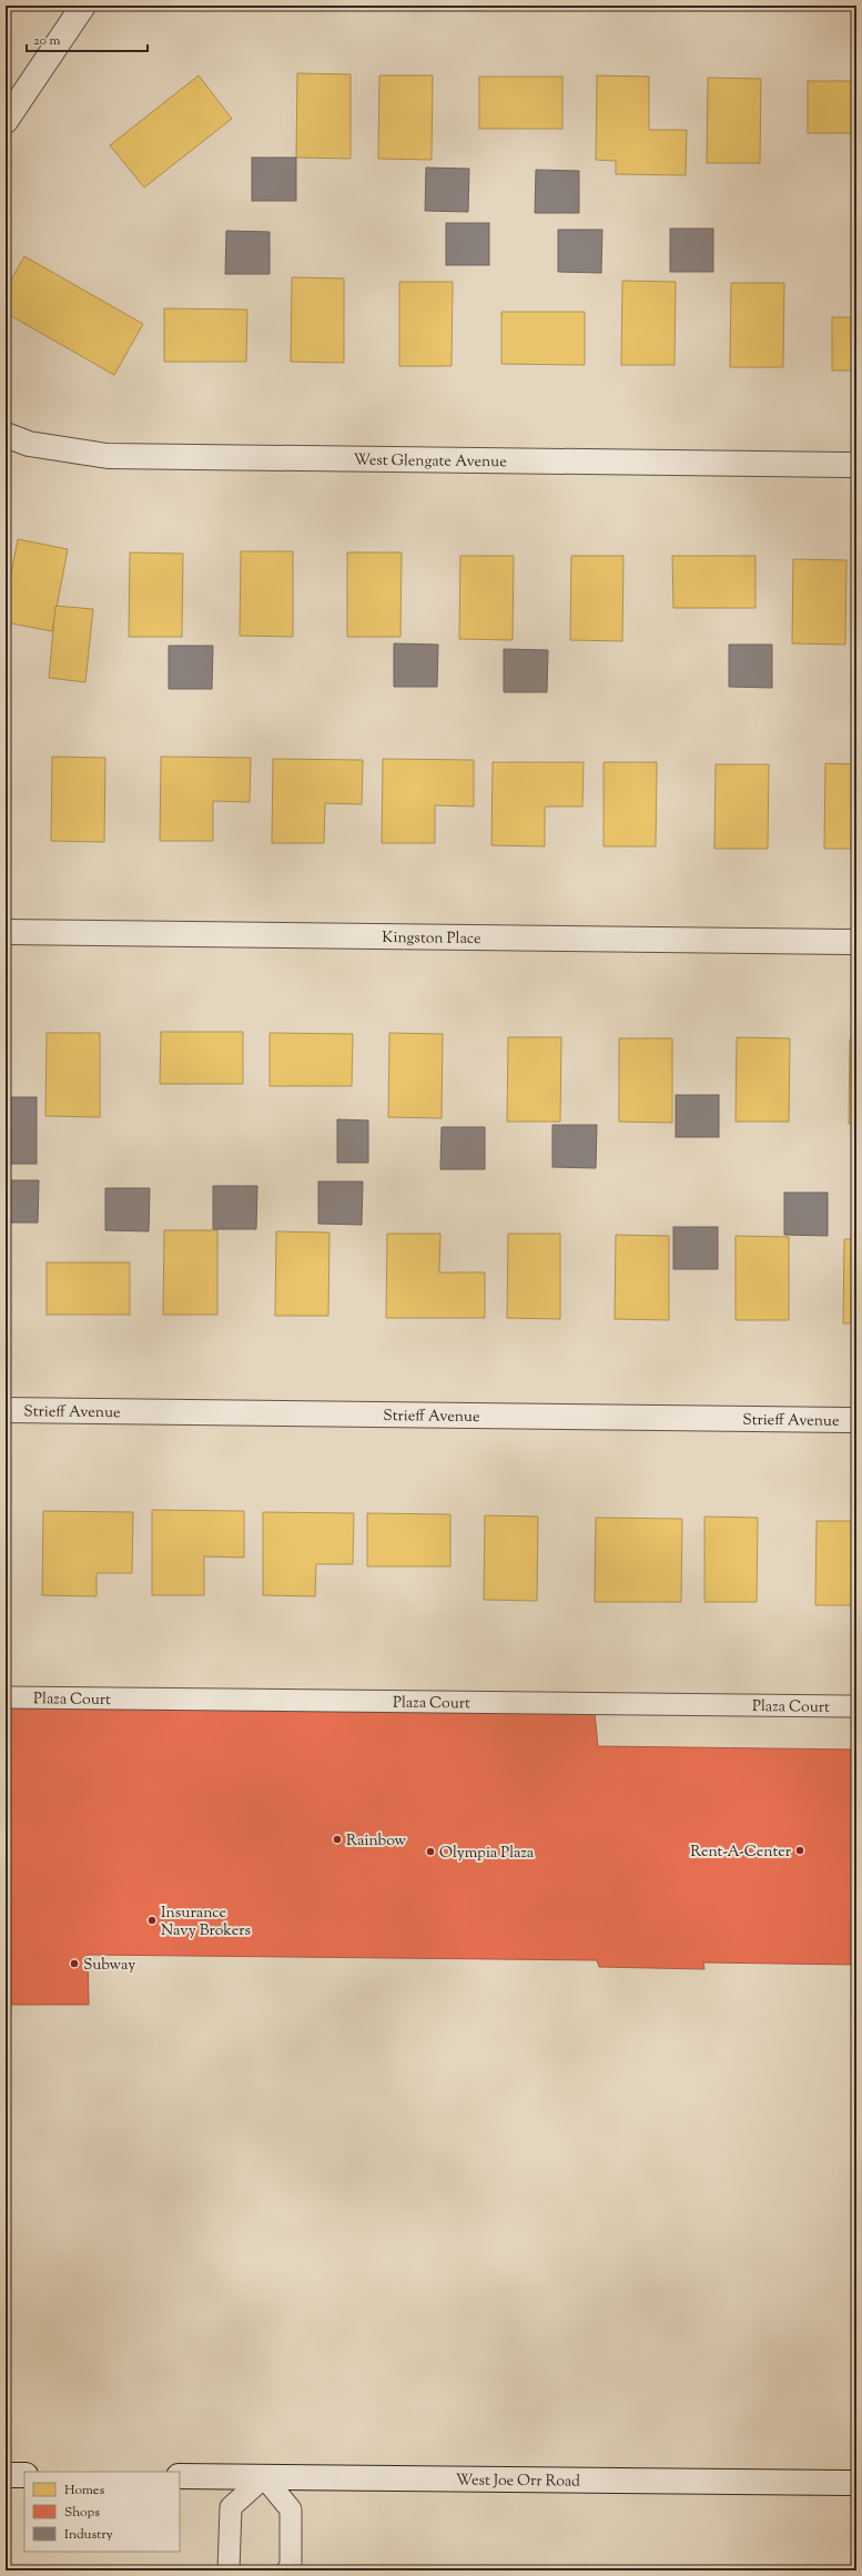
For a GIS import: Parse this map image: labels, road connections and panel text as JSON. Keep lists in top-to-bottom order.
{
  "streets": {
    "street": [
      "West Glengate Avenue",
      "Kingston Place",
      "Strieff Avenue",
      "West Joe Orr Road"
    ],
    "lane": ["Plaza Court"]
  },
  "places": [
    "Rainbow",
    "Rent-A-Center",
    "Olympia Plaza",
    "Insurance Navy Brokers",
    "Subway"
  ],
  "legend": ["Homes", "Shops", "Industry"],
  "scale_bar": "20 m"
}
